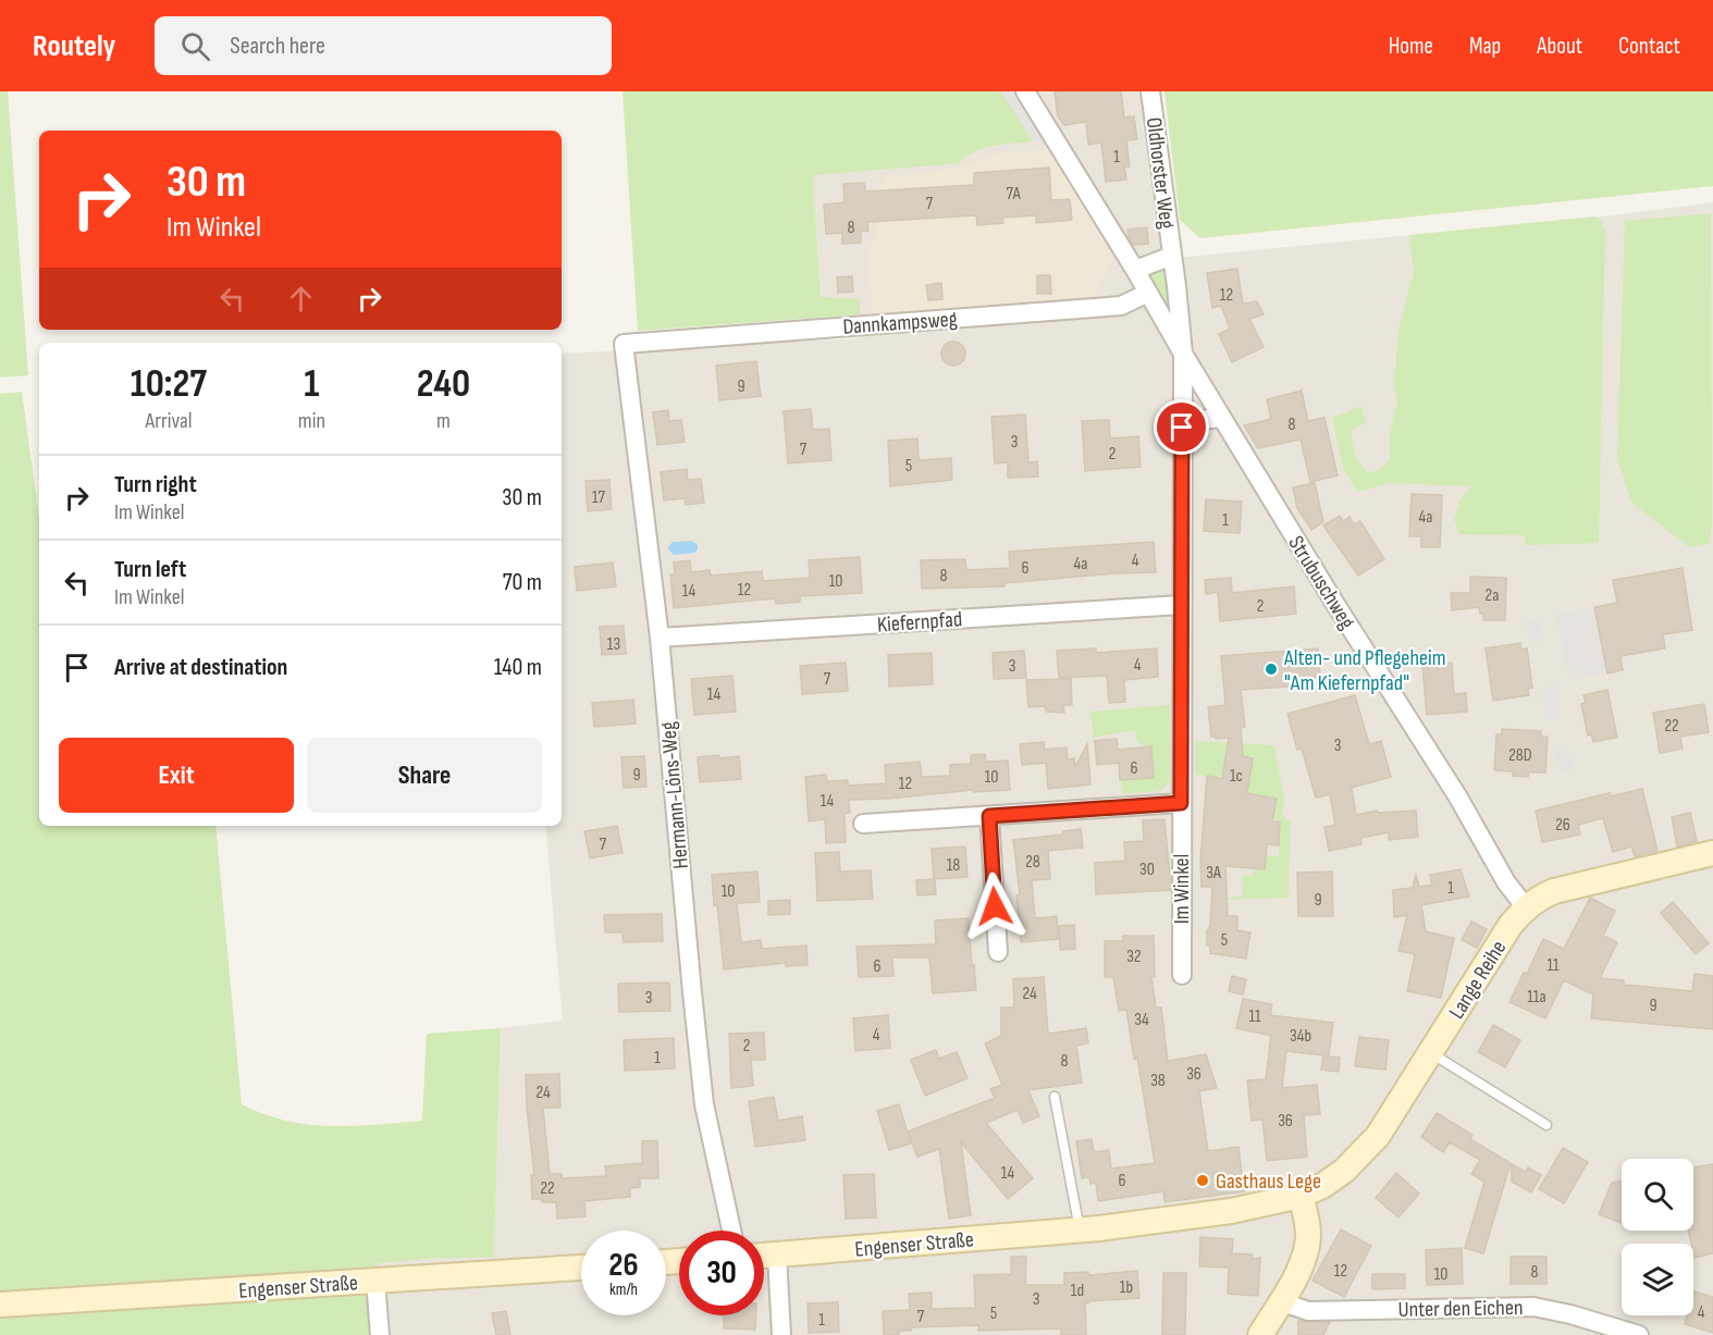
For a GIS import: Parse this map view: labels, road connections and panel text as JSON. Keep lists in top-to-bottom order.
{
  "streets": {
    "street": [
      "Oldhorster Weg",
      "Dannkampsweg",
      "Strubuschweg",
      "Kiefernpfad",
      "Hermann-Löns-Weg",
      "Im Winkel",
      "Lange Reihe",
      "Engenser Straße",
      "Unter den Eichen"
    ]
  },
  "crossings": [
    ["Oldhorster Weg", "Strubuschweg"],
    ["Dannkampsweg", "Strubuschweg"],
    ["Dannkampsweg", "Hermann-Löns-Weg"],
    ["Strubuschweg", "Im Winkel"],
    ["Strubuschweg", "Lange Reihe"],
    ["Kiefernpfad", "Hermann-Löns-Weg"],
    ["Kiefernpfad", "Im Winkel"],
    ["Lange Reihe", "Engenser Straße"]
  ],
  "places": ["Alten- und Pflegeheim \"Am Kiefernpfad\"", "Gasthaus Lege"],
  "house_numbers": [
    "1",
    "7A",
    "7",
    "8",
    "12",
    "9",
    "8",
    "3",
    "7",
    "2",
    "5",
    "17",
    "4a",
    "1",
    "4",
    "4a",
    "6",
    "8",
    "10",
    "12",
    "14",
    "2a",
    "2",
    "13",
    "4",
    "3",
    "7",
    "14",
    "22",
    "3",
    "28D",
    "6",
    "9",
    "1c",
    "10",
    "12",
    "14",
    "26",
    "7",
    "28",
    "18",
    "30",
    "3A",
    "1",
    "10",
    "9",
    "5",
    "32",
    "11",
    "6",
    "24",
    "11a",
    "3",
    "9",
    "11",
    "34",
    "4",
    "34b",
    "2",
    "1",
    "8",
    "36",
    "38",
    "24",
    "36",
    "14",
    "6",
    "22",
    "12",
    "8",
    "10",
    "1b",
    "1d",
    "3",
    "4",
    "5",
    "7",
    "1"
  ],
  "page": {
    "header": "Routely",
    "search": "Search here",
    "nav": [
      "Home",
      "Map",
      "About",
      "Contact"
    ],
    "turn": ["30 m", "Im Winkel"],
    "eta": [
      "10:27",
      "Arrival",
      "1",
      "min",
      "240",
      "m"
    ],
    "list": [
      {
        "name": "Turn right",
        "note": "Im Winkel",
        "value": "30 m"
      },
      {
        "name": "Turn left",
        "note": "Im Winkel",
        "value": "70 m"
      },
      {
        "name": "Arrive at destination",
        "value": "140 m"
      }
    ],
    "buttons": ["Exit", "Share"],
    "speed": "26 km/h",
    "limit": "30"
  }
}
